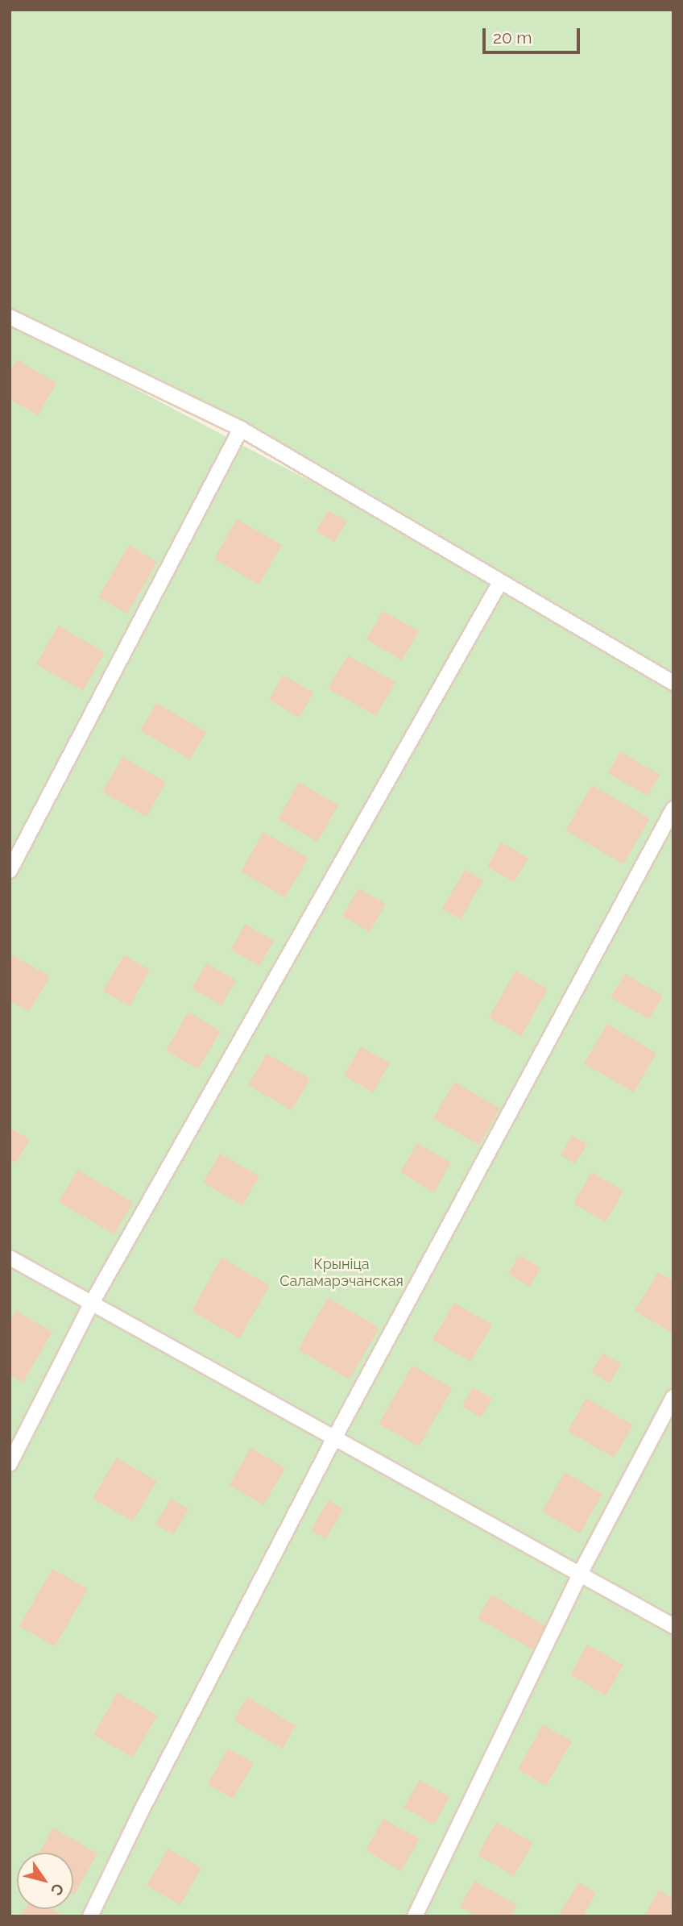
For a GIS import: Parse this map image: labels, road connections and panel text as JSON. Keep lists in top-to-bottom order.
{
  "parks": ["Крыніца Саламарэчанская"],
  "scale_bar": "20 m",
  "north": "bottom right"
}
